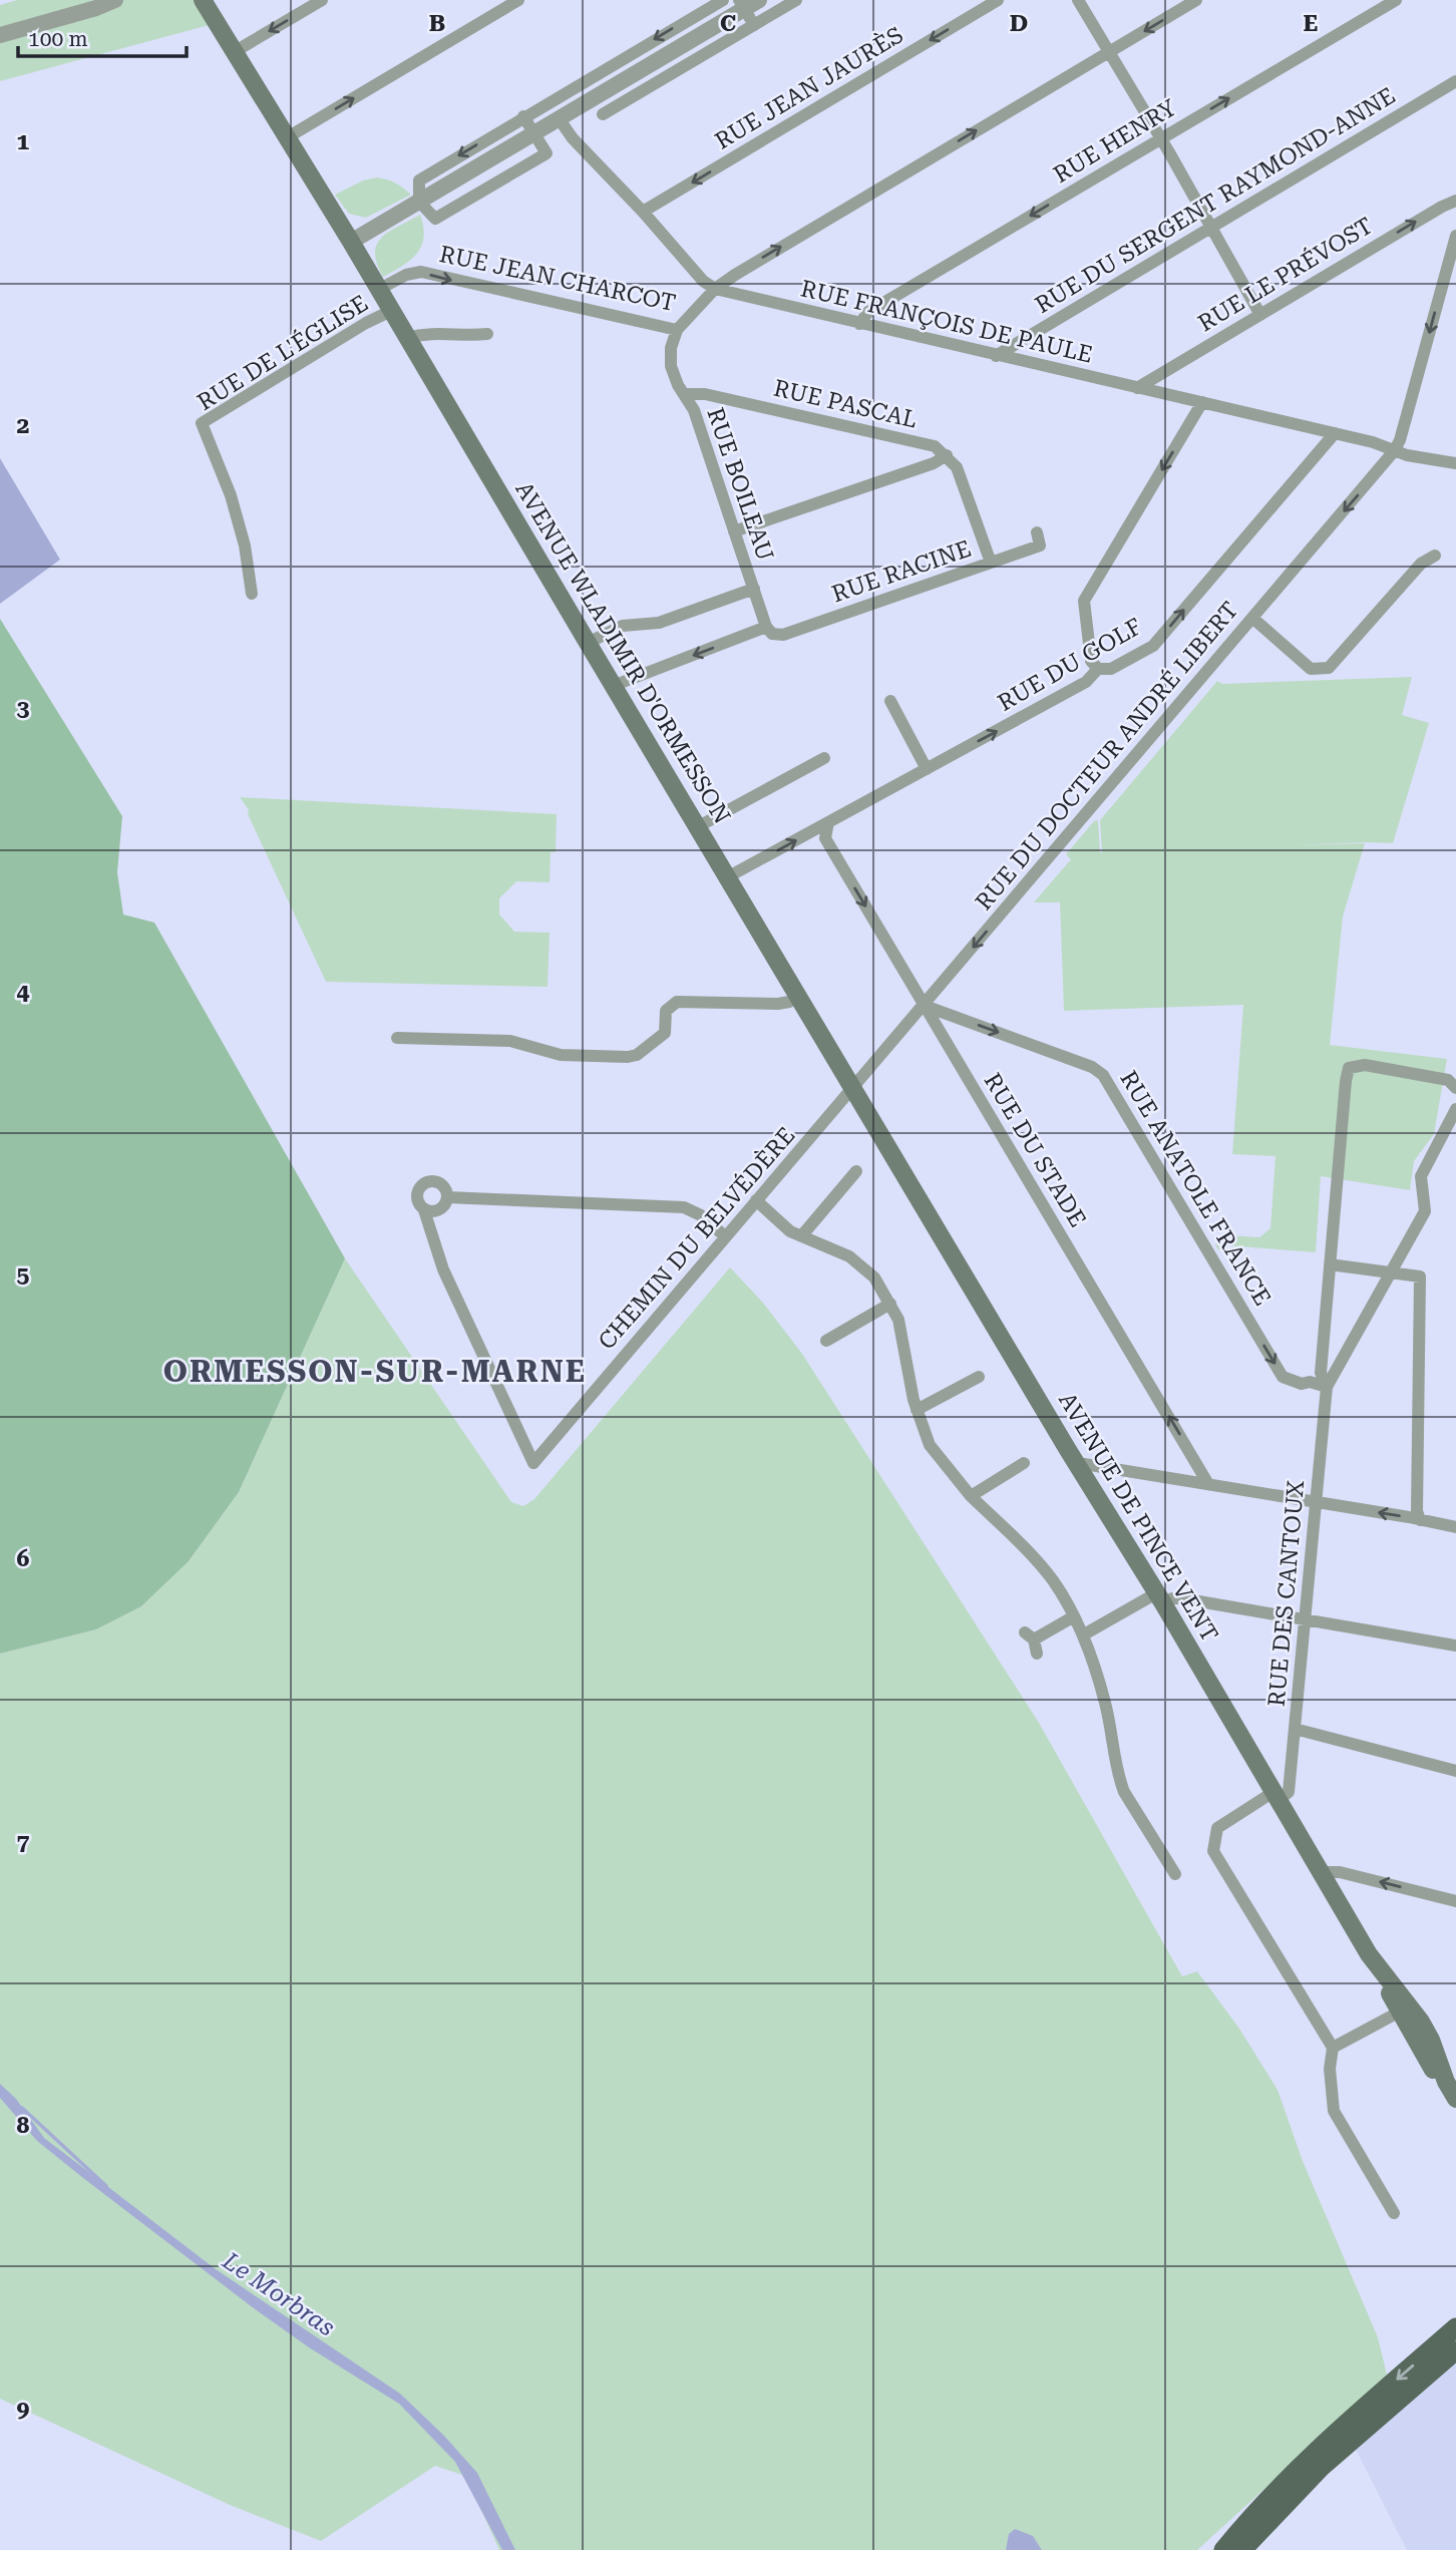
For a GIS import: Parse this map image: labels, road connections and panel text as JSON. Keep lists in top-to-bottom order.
{
  "streets": {
    "main road": ["AVENUE WLADIMIR D'ORMESSON", "AVENUE DE PINCE VENT"],
    "street": [
      "RUE JEAN JAURÈS",
      "RUE HENRY",
      "RUE DU SERGENT RAYMOND-ANNE",
      "RUE LE PRÉVOST",
      "RUE JEAN CHARCOT",
      "RUE FRANÇOIS DE PAULE",
      "RUE DE L'ÉGLISE",
      "RUE PASCAL",
      "RUE BOILEAU",
      "RUE RACINE",
      "RUE DU GOLF",
      "RUE DU DOCTEUR ANDRÉ LIBERT",
      "RUE DU STADE",
      "RUE ANATOLE FRANCE",
      "CHEMIN DU BELVÉDÈRE",
      "RUE DES CANTOUX"
    ]
  },
  "crossings": [
    ["RUE JEAN JAURÈS", "RUE FRANÇOIS DE PAULE"],
    ["RUE HENRY", "RUE FRANÇOIS DE PAULE"],
    ["RUE DU SERGENT RAYMOND-ANNE", "RUE FRANÇOIS DE PAULE"],
    ["RUE LE PRÉVOST", "RUE FRANÇOIS DE PAULE"],
    ["RUE JEAN CHARCOT", "RUE FRANÇOIS DE PAULE"],
    ["RUE JEAN CHARCOT", "AVENUE WLADIMIR D'ORMESSON"],
    ["RUE FRANÇOIS DE PAULE", "RUE DU GOLF"],
    ["RUE FRANÇOIS DE PAULE", "RUE DU DOCTEUR ANDRÉ LIBERT"],
    ["RUE DE L'ÉGLISE", "AVENUE WLADIMIR D'ORMESSON"],
    ["RUE PASCAL", "RUE BOILEAU"],
    ["RUE RACINE", "AVENUE WLADIMIR D'ORMESSON"],
    ["AVENUE WLADIMIR D'ORMESSON", "RUE DU GOLF"],
    ["AVENUE WLADIMIR D'ORMESSON", "RUE DU DOCTEUR ANDRÉ LIBERT"],
    ["AVENUE WLADIMIR D'ORMESSON", "CHEMIN DU BELVÉDÈRE"],
    ["AVENUE WLADIMIR D'ORMESSON", "AVENUE DE PINCE VENT"],
    ["RUE DU DOCTEUR ANDRÉ LIBERT", "RUE DU STADE"],
    ["RUE DU DOCTEUR ANDRÉ LIBERT", "RUE ANATOLE FRANCE"],
    ["RUE DU DOCTEUR ANDRÉ LIBERT", "CHEMIN DU BELVÉDÈRE"],
    ["RUE DU DOCTEUR ANDRÉ LIBERT", "AVENUE DE PINCE VENT"],
    ["RUE DU STADE", "RUE ANATOLE FRANCE"],
    ["RUE ANATOLE FRANCE", "RUE DES CANTOUX"],
    ["CHEMIN DU BELVÉDÈRE", "AVENUE DE PINCE VENT"],
    ["AVENUE DE PINCE VENT", "RUE DES CANTOUX"]
  ],
  "one_way": [
    "RUE LE PRÉVOST",
    "RUE DU GOLF",
    "RUE DU DOCTEUR ANDRÉ LIBERT",
    "RUE ANATOLE FRANCE"
  ],
  "districts": ["ORMESSON-SUR-MARNE"],
  "water": ["Le Morbras"],
  "scale_bar": "100 m",
  "grid": {
    "columns": [
      "B",
      "C",
      "D",
      "E"
    ],
    "rows": [
      "1",
      "2",
      "3",
      "4",
      "5",
      "6",
      "7",
      "8",
      "9"
    ]
  }
}
